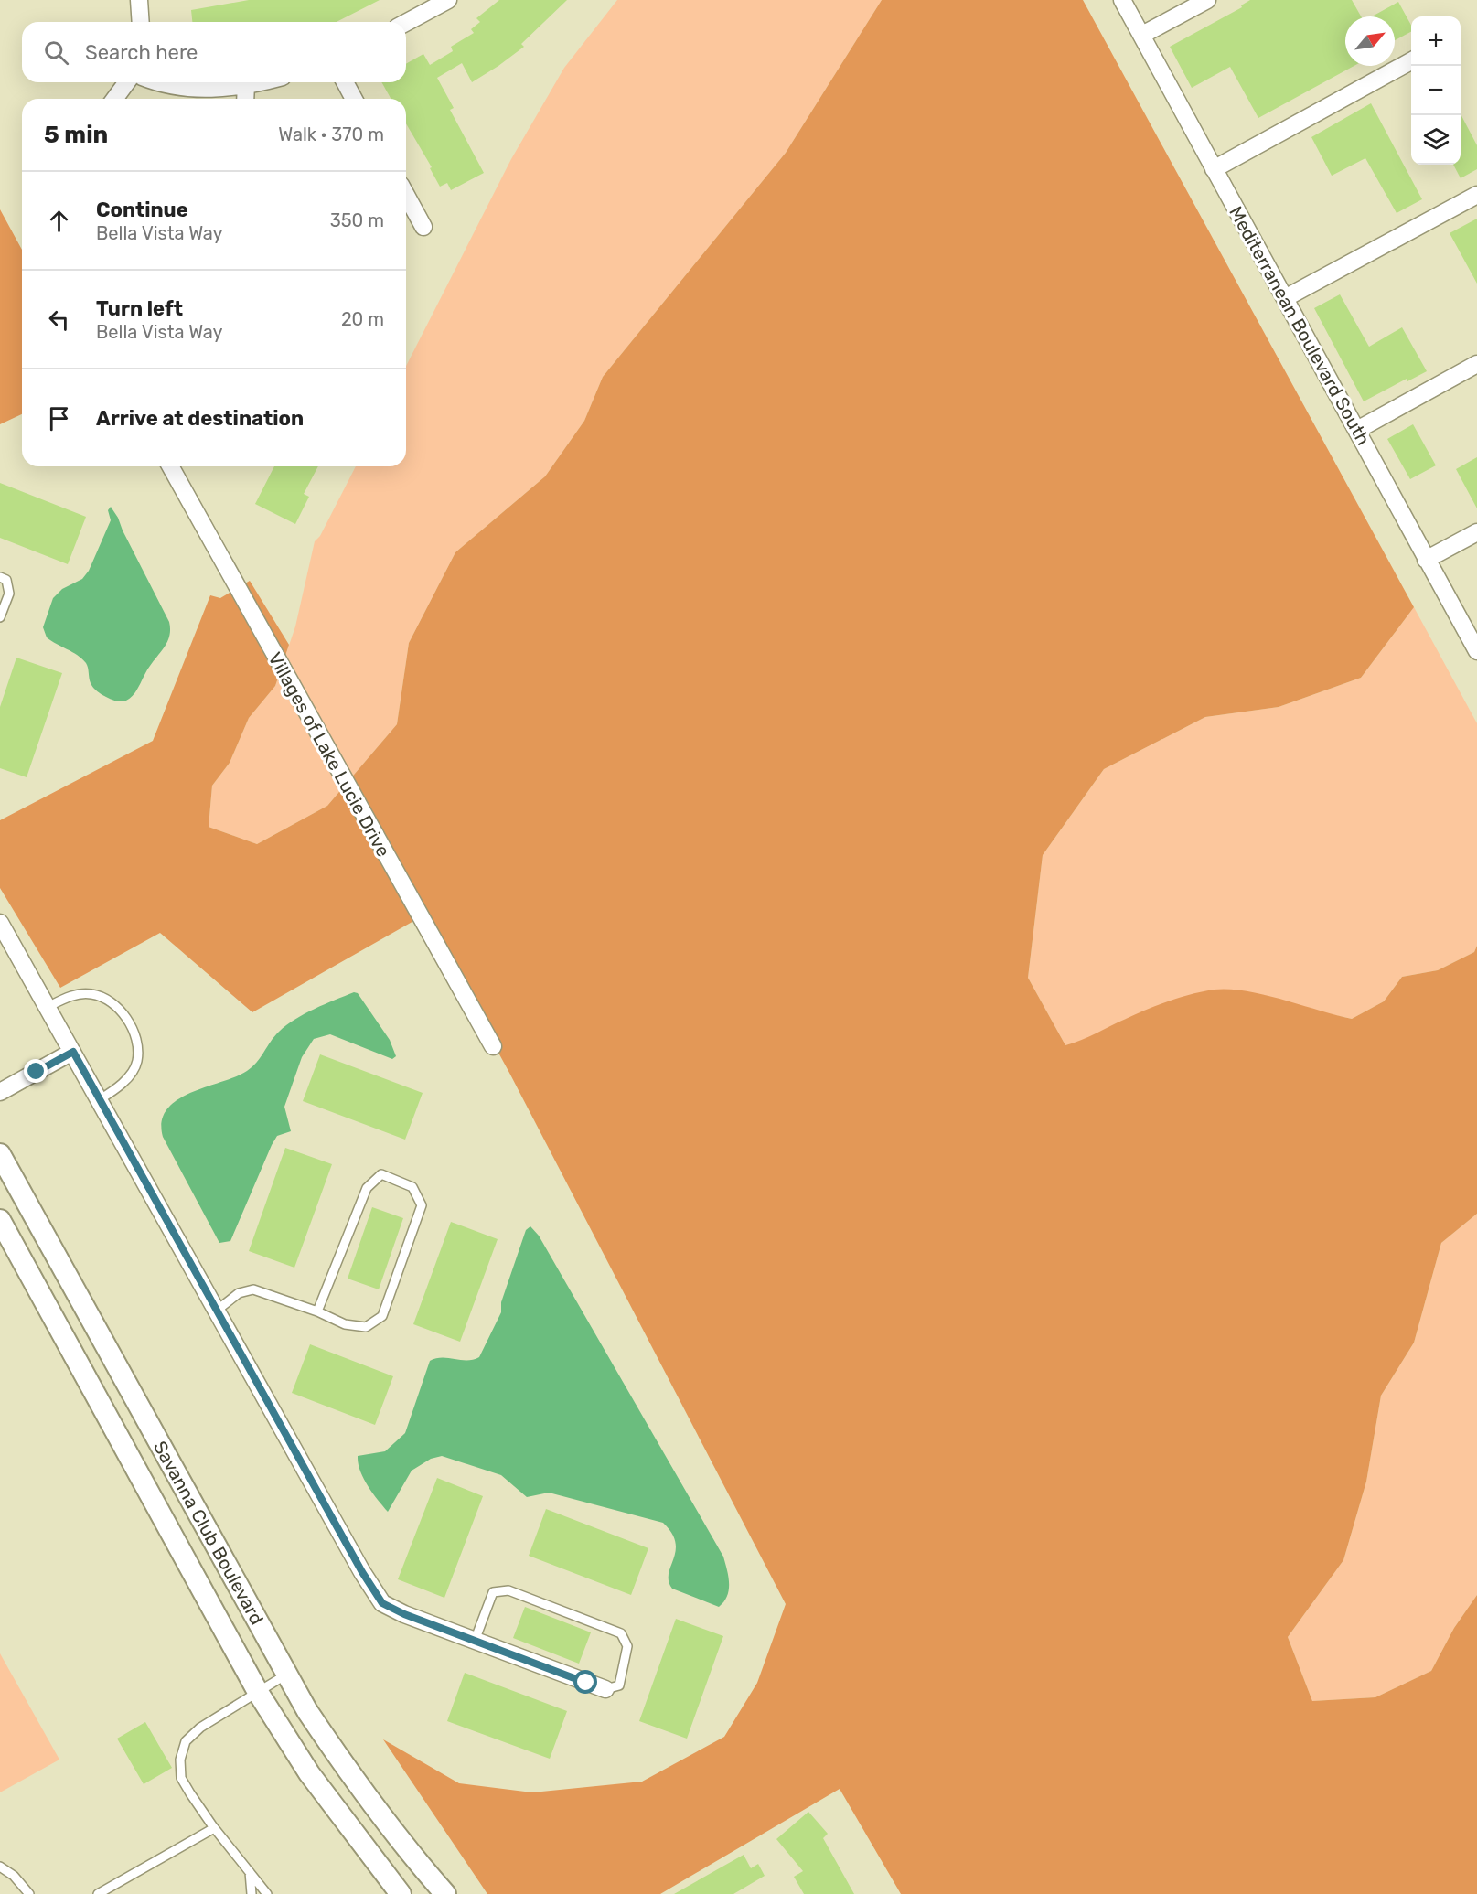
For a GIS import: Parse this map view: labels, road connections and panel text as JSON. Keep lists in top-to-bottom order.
{
  "streets": {
    "street": ["Mediterranean Boulevard South", "Villages of Lake Lucie Drive", "Savanna Club Boulevard"]
  },
  "north": "top right",
  "page": {
    "map_buttons": ["+", "−"],
    "search": "Search here",
    "heading": ["5 min", "Walk · 370 m"],
    "list": [
      ["Continue", "Bella Vista Way", "350 m"],
      ["Turn left", "Bella Vista Way", "20 m"],
      "Arrive at destination"
    ]
  }
}
